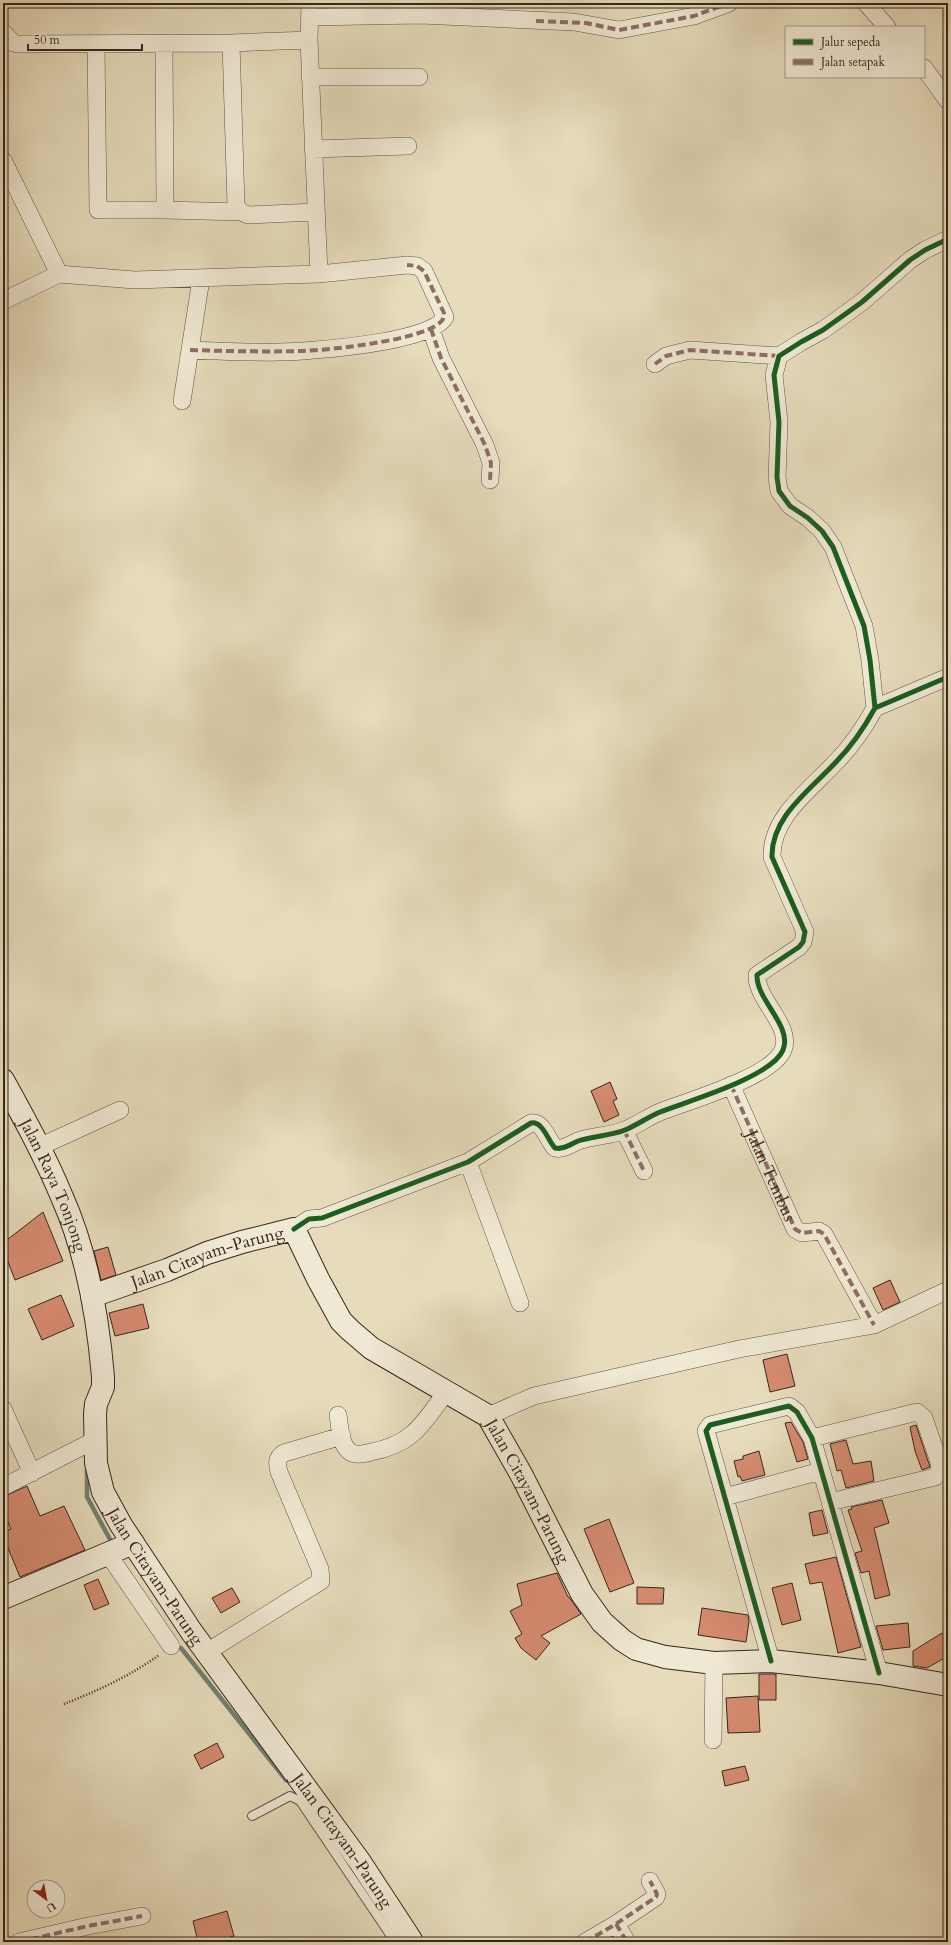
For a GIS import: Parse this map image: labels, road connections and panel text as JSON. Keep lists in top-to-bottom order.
{
  "streets": {
    "main road": ["Jalan Raya Tonjong", "Jalan Citayam-Parung"],
    "street": ["Jalan Tembus"]
  },
  "crossings": [
    ["Jalan Raya Tonjong", "Jalan Citayam-Parung"]
  ],
  "legend": ["Jalur sepeda", "Jalan setapak"],
  "scale_bar": "50 m",
  "north": "bottom right"
}
